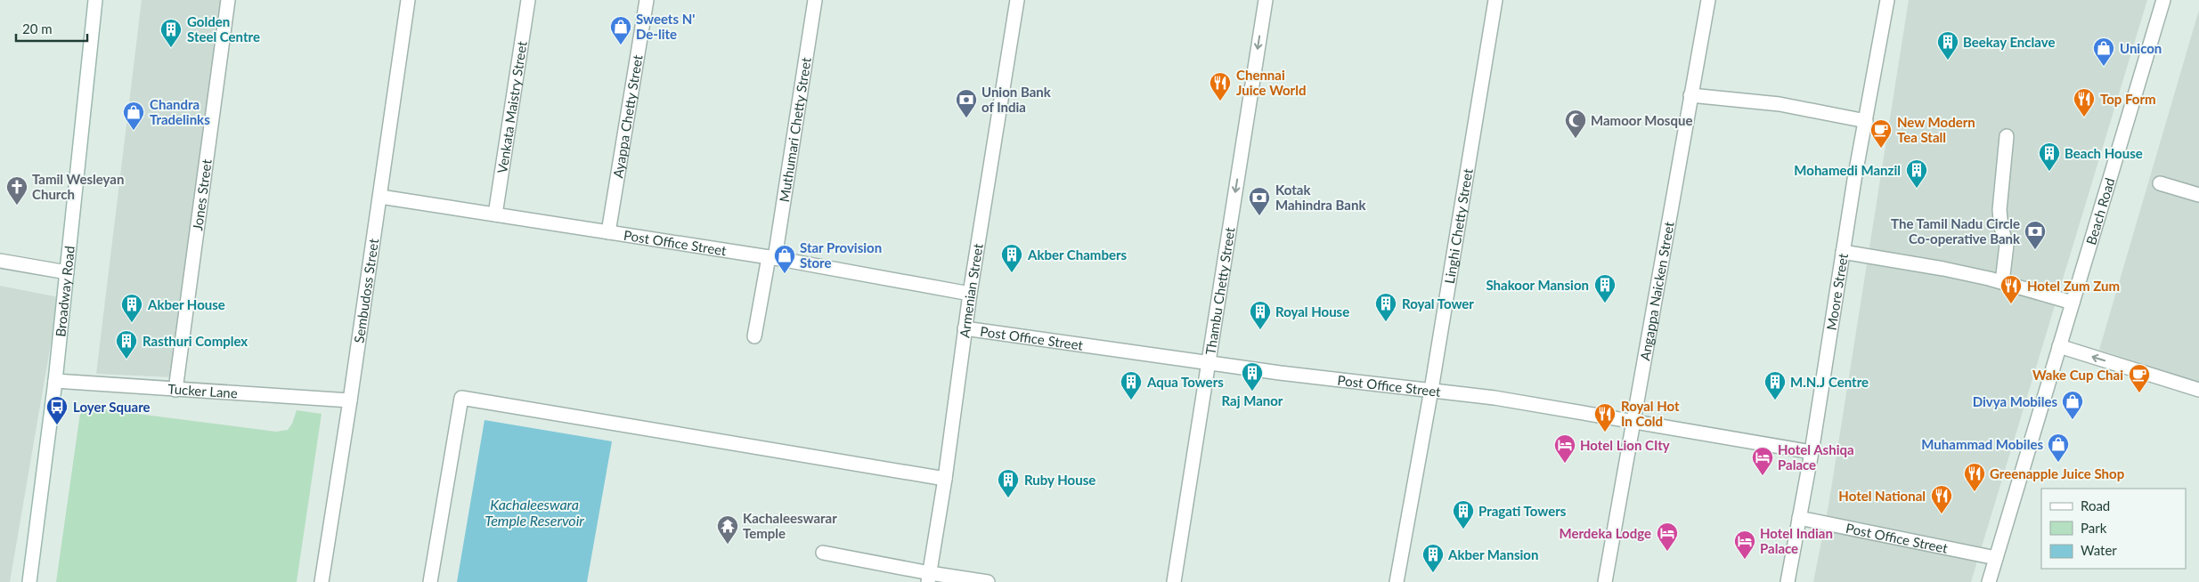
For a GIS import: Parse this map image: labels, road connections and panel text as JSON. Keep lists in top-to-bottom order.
{
  "streets": {
    "street": [
      "Venkata Maistry Street",
      "Ayappa Chetty Street",
      "Muthumari Chetty Street",
      "Jones Street",
      "Beach Road",
      "Linghi Chetty Street",
      "Post Office Street",
      "Broadway Road",
      "Sembudoss Street",
      "Armenian Street",
      "Thambu Chetty Street",
      "Angappa Naicken Street",
      "Moore Street",
      "Tucker Lane"
    ]
  },
  "crossings": [
    ["Venkata Maistry Street", "Post Office Street"],
    ["Ayappa Chetty Street", "Post Office Street"],
    ["Muthumari Chetty Street", "Post Office Street"],
    ["Jones Street", "Tucker Lane"],
    ["Beach Road", "Post Office Street"],
    ["Linghi Chetty Street", "Post Office Street"],
    ["Post Office Street", "Sembudoss Street"],
    ["Post Office Street", "Armenian Street"],
    ["Post Office Street", "Thambu Chetty Street"],
    ["Post Office Street", "Angappa Naicken Street"],
    ["Post Office Street", "Moore Street"],
    ["Broadway Road", "Tucker Lane"],
    ["Sembudoss Street", "Tucker Lane"]
  ],
  "one_way": ["Thambu Chetty Street"],
  "water": ["Kachaleeswara Temple Reservoir"],
  "places": {
    "shop": [
      "Sweets N' De-lite",
      "Unicon",
      "Chandra Tradelinks",
      "Star Provision Store",
      "Divya Mobiles",
      "Muhammad Mobiles"
    ],
    "building": [
      "Golden Steel Centre",
      "Beekay Enclave",
      "Beach House",
      "Mohamedi Manzil",
      "Akber Chambers",
      "Shakoor Mansion",
      "Royal Tower",
      "Akber House",
      "Royal House",
      "Rasthuri Complex",
      "Raj Manor",
      "Aqua Towers",
      "M.N.J Centre",
      "Ruby House",
      "Pragati Towers",
      "Akber Mansion"
    ],
    "restaurant": [
      "Chennai Juice World",
      "Top Form",
      "Hotel Zum Zum",
      "Royal Hot In Cold",
      "Greenapple Juice Shop",
      "Hotel National"
    ],
    "bank": ["Union Bank of India", "Kotak Mahindra Bank", "The Tamil Nadu Circle Co-operative Bank"],
    "mosque": ["Mamoor Mosque"],
    "cafe": ["New Modern Tea Stall", "Wake Cup Chai"],
    "church": ["Tamil Wesleyan Church"],
    "bus stop": ["Loyer Square"],
    "hotel": [
      "Hotel Lion CIty",
      "Hotel Ashiqa Palace",
      "Merdeka Lodge",
      "Hotel Indian Palace"
    ],
    "temple": ["Kachaleeswarar Temple"]
  },
  "legend": ["Road", "Park", "Water"],
  "scale_bar": "20 m"
}
